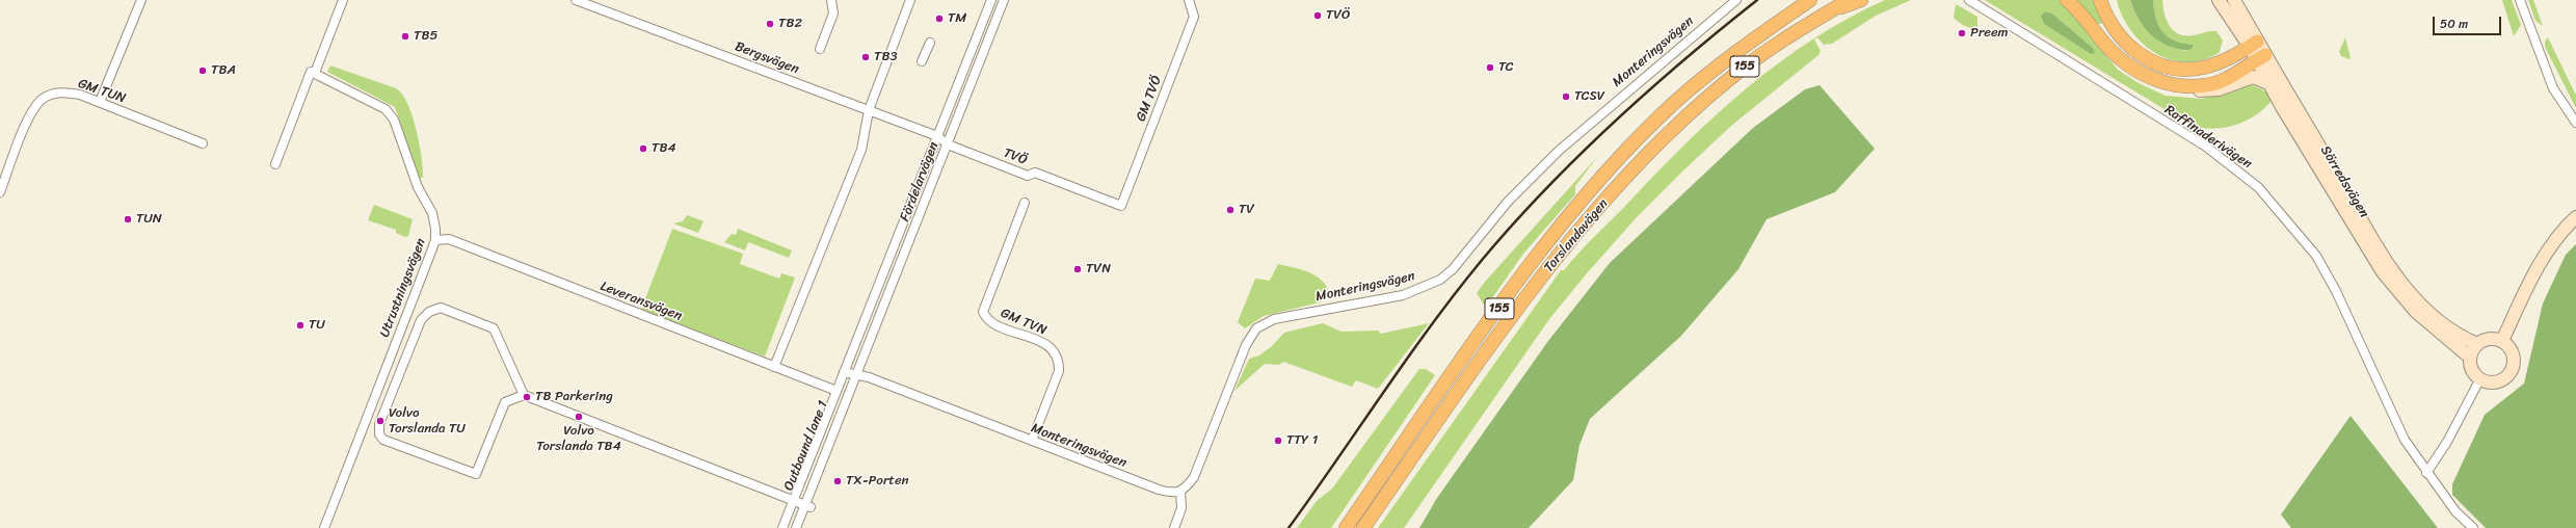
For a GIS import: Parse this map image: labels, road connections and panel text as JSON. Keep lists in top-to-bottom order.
{
  "streets": {
    "main road": ["155", "Torslandavägen"],
    "street": [
      "Monteringsvägen",
      "Bergsvägen",
      "GM TUN",
      "GM TVÖ",
      "Raffinaderivägen",
      "TVÖ",
      "Fördelarvägen",
      "Sörredsvägen",
      "Utrustningsvägen",
      "Leveransvägen",
      "GM TVN",
      "Outbound lane 1"
    ]
  },
  "crossings": [
    ["Monteringsvägen", "Fördelarvägen"],
    ["Monteringsvägen", "GM TVN"],
    ["Monteringsvägen", "Outbound lane 1"],
    ["Bergsvägen", "TVÖ"],
    ["Bergsvägen", "Fördelarvägen"],
    ["GM TVÖ", "TVÖ"],
    ["TVÖ", "Fördelarvägen"],
    ["Fördelarvägen", "Outbound lane 1"],
    ["Utrustningsvägen", "Leveransvägen"]
  ],
  "places": [
    "TVÖ",
    "TM",
    "TB2",
    "Preem",
    "TB5",
    "TB3",
    "TC",
    "TBA",
    "TCSV",
    "TB4",
    "TV",
    "TUN",
    "TVN",
    "TU",
    "TB Parkering",
    "Volvo Torslanda TB4",
    "Volvo Torslanda TU",
    "TTY 1",
    "TX-Porten"
  ],
  "scale_bar": "50 m"
}
